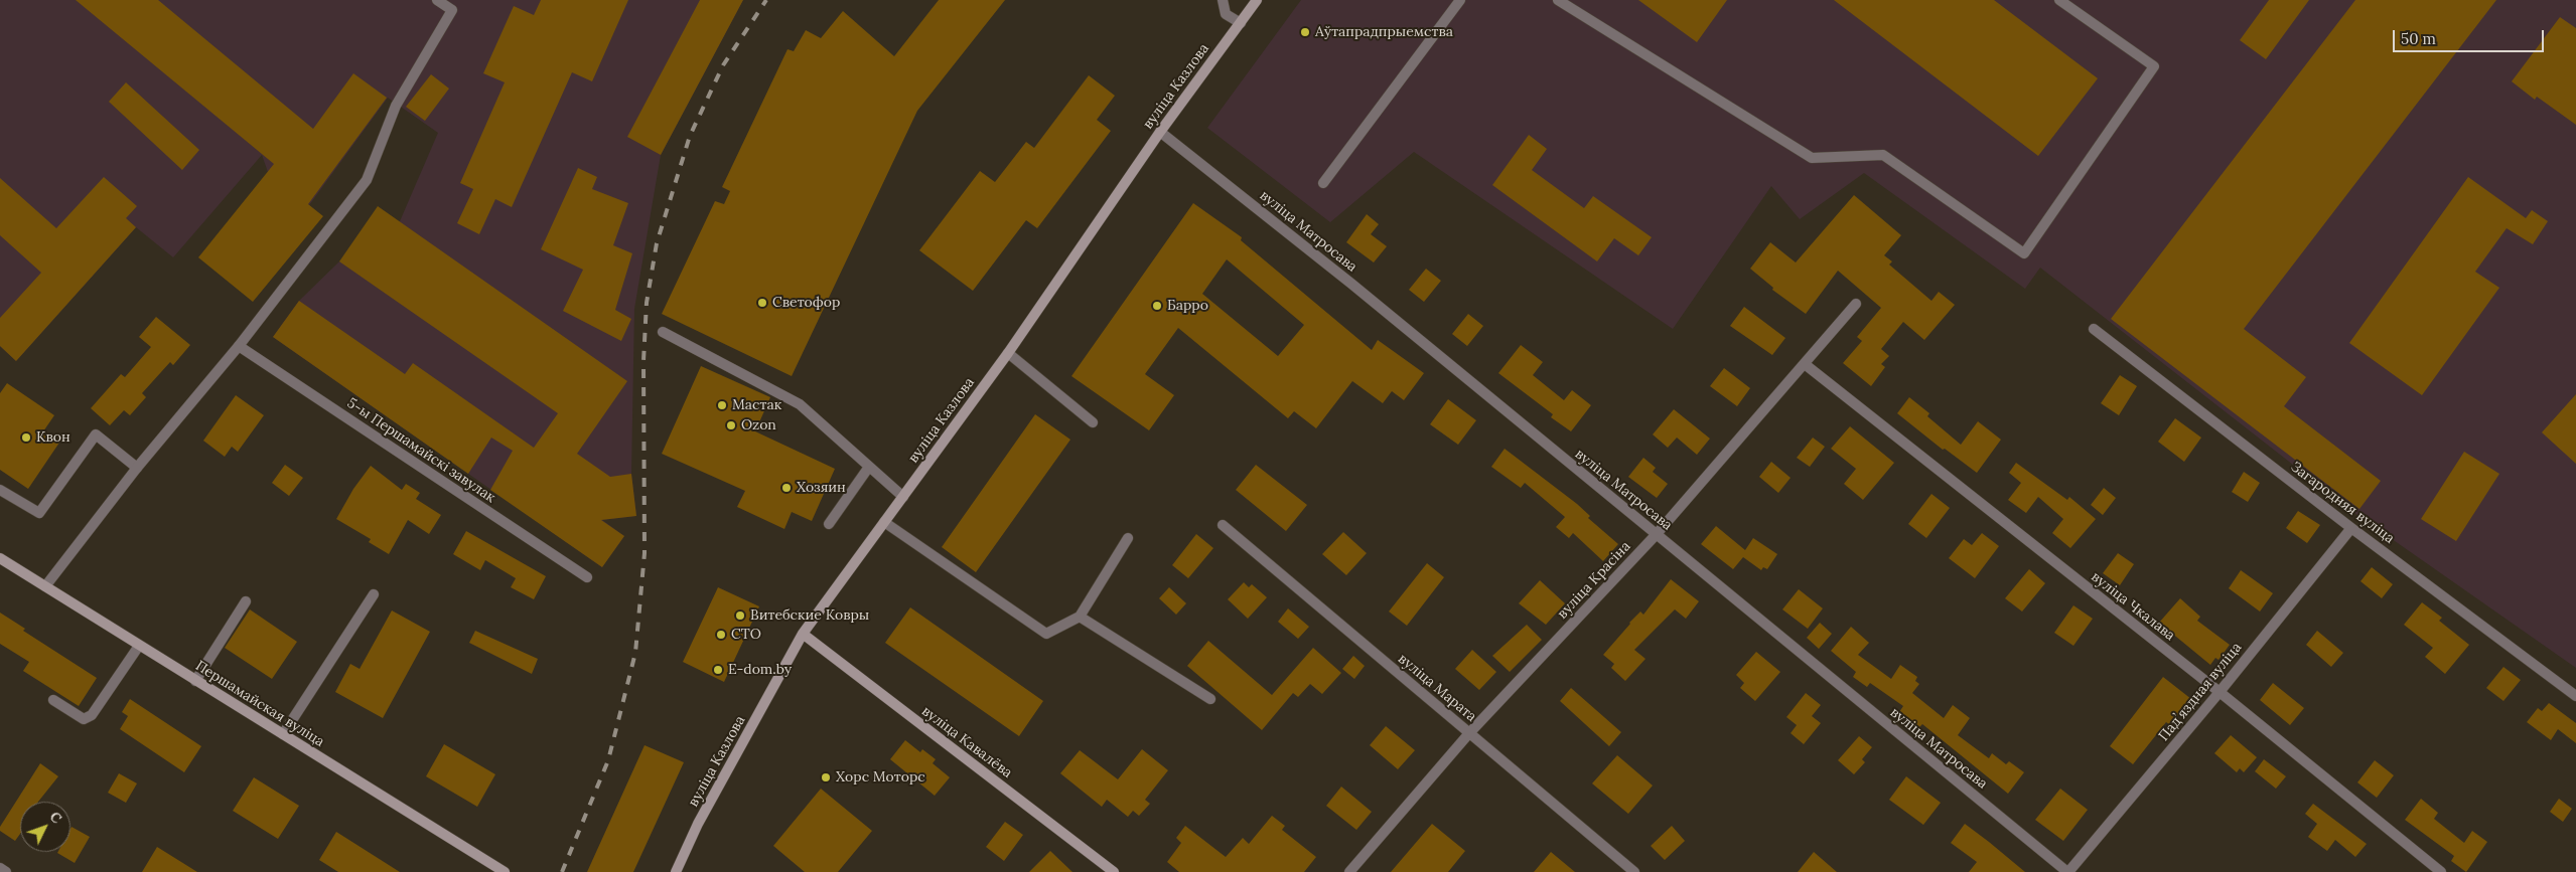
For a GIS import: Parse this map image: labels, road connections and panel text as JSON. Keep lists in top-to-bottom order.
{
  "streets": {
    "main road": ["вуліца Казлова", "Першамайская вуліца", "вуліца Кавалёва"],
    "street": [
      "вуліца Матросава",
      "5-ы Першамайскі завулак",
      "Загародняя вуліца",
      "вуліца Красіна",
      "вуліца Чкалава",
      "вуліца Марата",
      "Падʼяздная вуліца"
    ]
  },
  "crossings": [
    ["вуліца Казлова", "вуліца Матросава"],
    ["вуліца Казлова", "вуліца Кавалёва"],
    ["вуліца Матросава", "вуліца Красіна"],
    ["вуліца Матросава", "Падʼяздная вуліца"],
    ["Загародняя вуліца", "Падʼяздная вуліца"],
    ["вуліца Красіна", "вуліца Чкалава"],
    ["вуліца Красіна", "вуліца Марата"],
    ["вуліца Чкалава", "Падʼяздная вуліца"]
  ],
  "places": [
    "Аўтапрадпрыемства",
    "Светофор",
    "Барро",
    "Мастак",
    "Ozon",
    "Квон",
    "Хозяин",
    "Витебские Ковры",
    "СТО",
    "E-dom.by",
    "Хорс Моторс"
  ],
  "scale_bar": "50 m",
  "north": "top right"
}
